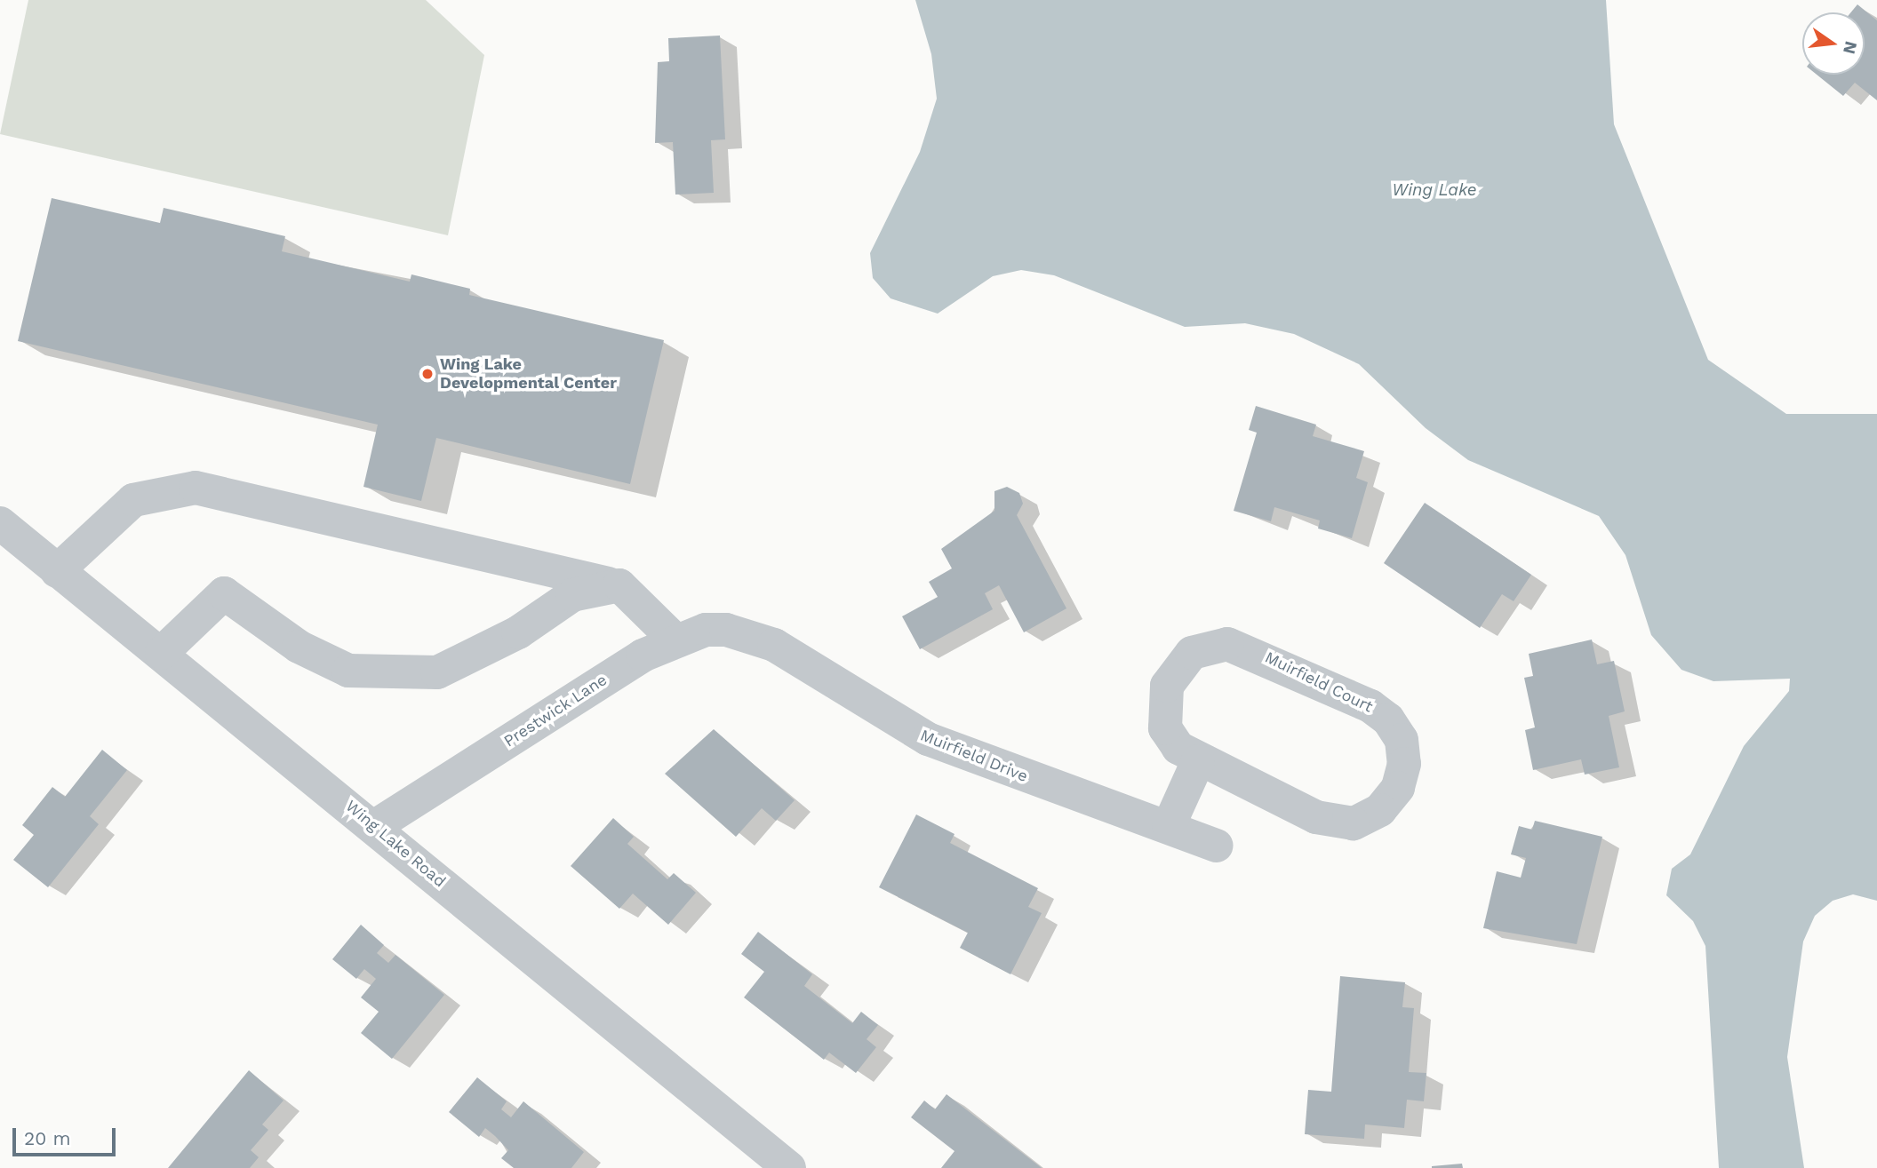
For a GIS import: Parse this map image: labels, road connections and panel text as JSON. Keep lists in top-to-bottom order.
{
  "streets": {
    "street": [
      "Muirfield Court",
      "Prestwick Lane",
      "Muirfield Drive",
      "Wing Lake Road"
    ]
  },
  "crossings": [
    ["Prestwick Lane", "Muirfield Drive"],
    ["Prestwick Lane", "Wing Lake Road"]
  ],
  "water": ["Wing Lake"],
  "places": ["Wing Lake Developmental Center"],
  "scale_bar": "20 m",
  "north": "right"
}
